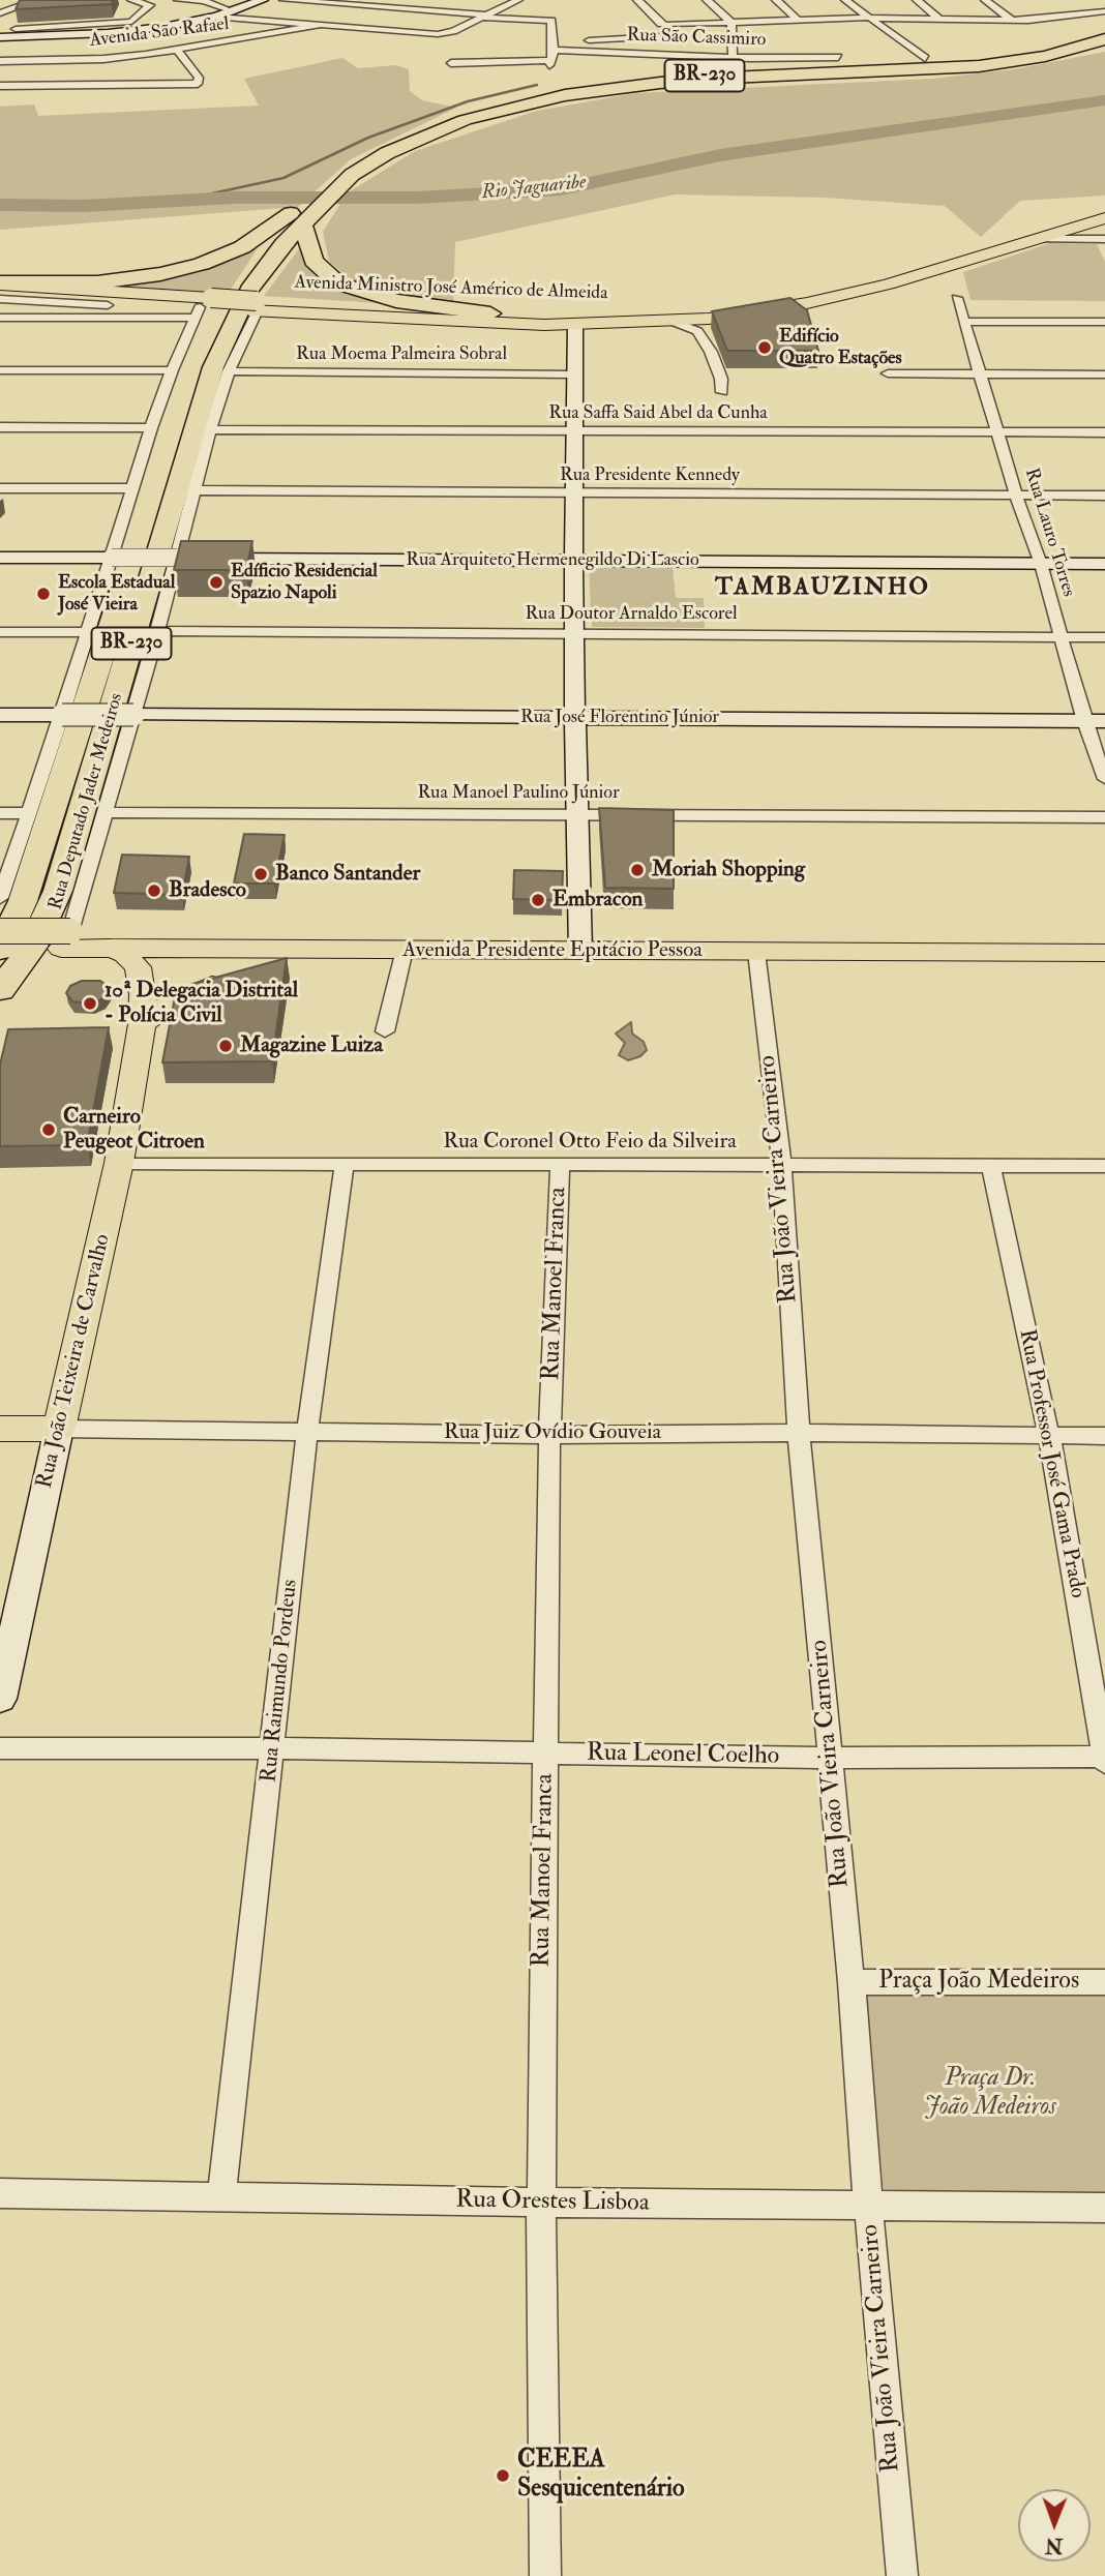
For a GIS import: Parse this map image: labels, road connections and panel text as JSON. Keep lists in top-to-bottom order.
{
  "streets": {
    "highway": ["BR-230"],
    "main road": [
      "Avenida Ministro José Américo de Almeida",
      "Rua Arquiteto Hermenegildo Di Lascio",
      "Rua José Florentino Júnior",
      "Avenida Presidente Epitácio Pessoa",
      "Rua João Teixeira de Carvalho",
      "Rua Juiz Ovídio Gouveia"
    ],
    "street": [
      "Avenida São Rafael",
      "Rua São Cassimiro",
      "Rua Moema Palmeira Sobral",
      "Rua Saffa Said Abel da Cunha",
      "Rua Presidente Kennedy",
      "Rua Lauro Torres",
      "Rua Doutor Arnaldo Escorel",
      "Rua Manoel Paulino Júnior",
      "Rua Deputado Jader Medeiros",
      "Rua Coronel Otto Feio da Silveira",
      "Rua João Vieira Carneiro",
      "Rua Manoel Franca",
      "Rua Professor José Gama Prado",
      "Rua Raimundo Pordeus",
      "Rua Leonel Coelho",
      "Praça João Medeiros",
      "Rua Orestes Lisboa"
    ]
  },
  "crossings": [
    ["BR-230", "Avenida Presidente Epitácio Pessoa"],
    ["Avenida Ministro José Américo de Almeida", "Rua Deputado Jader Medeiros"],
    ["Rua Moema Palmeira Sobral", "Rua Deputado Jader Medeiros"],
    ["Rua Saffa Said Abel da Cunha", "Rua Lauro Torres"],
    ["Rua Saffa Said Abel da Cunha", "Rua Deputado Jader Medeiros"],
    ["Rua Presidente Kennedy", "Rua Lauro Torres"],
    ["Rua Presidente Kennedy", "Rua Deputado Jader Medeiros"],
    ["Rua Lauro Torres", "Rua Arquiteto Hermenegildo Di Lascio"],
    ["Rua Lauro Torres", "Rua Doutor Arnaldo Escorel"],
    ["Rua Lauro Torres", "Rua José Florentino Júnior"],
    ["Rua Arquiteto Hermenegildo Di Lascio", "Rua Deputado Jader Medeiros"],
    ["Rua Doutor Arnaldo Escorel", "Rua Deputado Jader Medeiros"],
    ["Rua José Florentino Júnior", "Rua Deputado Jader Medeiros"],
    ["Rua Manoel Paulino Júnior", "Rua Deputado Jader Medeiros"],
    ["Rua Deputado Jader Medeiros", "Avenida Presidente Epitácio Pessoa"],
    ["Avenida Presidente Epitácio Pessoa", "Rua João Vieira Carneiro"],
    ["Avenida Presidente Epitácio Pessoa", "Rua João Teixeira de Carvalho"],
    ["Rua Coronel Otto Feio da Silveira", "Rua João Vieira Carneiro"],
    ["Rua Coronel Otto Feio da Silveira", "Rua Manoel Franca"],
    ["Rua Coronel Otto Feio da Silveira", "Rua João Teixeira de Carvalho"],
    ["Rua Coronel Otto Feio da Silveira", "Rua Professor José Gama Prado"],
    ["Rua Coronel Otto Feio da Silveira", "Rua Raimundo Pordeus"],
    ["Rua João Vieira Carneiro", "Rua Juiz Ovídio Gouveia"],
    ["Rua João Vieira Carneiro", "Rua Leonel Coelho"],
    ["Rua João Vieira Carneiro", "Praça João Medeiros"],
    ["Rua João Vieira Carneiro", "Rua Orestes Lisboa"],
    ["Rua Manoel Franca", "Rua Juiz Ovídio Gouveia"],
    ["Rua Manoel Franca", "Rua Leonel Coelho"],
    ["Rua Manoel Franca", "Rua Orestes Lisboa"],
    ["Rua João Teixeira de Carvalho", "Rua Juiz Ovídio Gouveia"],
    ["Rua Juiz Ovídio Gouveia", "Rua Professor José Gama Prado"],
    ["Rua Juiz Ovídio Gouveia", "Rua Raimundo Pordeus"],
    ["Rua Professor José Gama Prado", "Rua Leonel Coelho"],
    ["Rua Raimundo Pordeus", "Rua Leonel Coelho"],
    ["Rua Raimundo Pordeus", "Rua Orestes Lisboa"]
  ],
  "districts": ["TAMBAUZINHO"],
  "water": ["Rio Jaguaribe"],
  "parks": ["Praça Dr. João Medeiros"],
  "places": [
    "Edifício Quatro Estações",
    "Edíficio Residencial Spazio Napoli",
    "Escola Estadual José Vieira",
    "Moriah Shopping",
    "Banco Santander",
    "Bradesco",
    "Embracon",
    "10ª Delegacia Distrital - Polícia Civil",
    "Magazine Luiza",
    "Carneiro Peugeot Citroen",
    "CEEEA Sesquicentenário"
  ],
  "north": "bottom"
}
